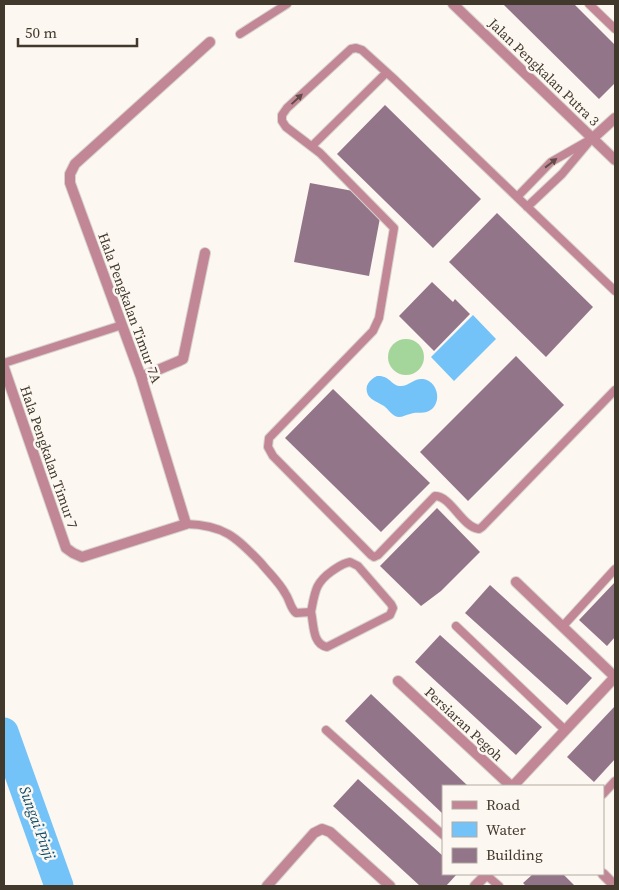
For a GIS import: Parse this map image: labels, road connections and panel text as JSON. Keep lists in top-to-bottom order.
{
  "streets": {
    "street": [
      "Jalan Pengkalan Putra 3",
      "Hala Pengkalan Timur 7A",
      "Hala Pengkalan Timur 7",
      "Persiaran Pegoh"
    ]
  },
  "crossings": [
    ["Hala Pengkalan Timur 7A", "Hala Pengkalan Timur 7"]
  ],
  "water": ["Sungai Pinji"],
  "legend": ["Road", "Water", "Building"],
  "scale_bar": "50 m"
}
